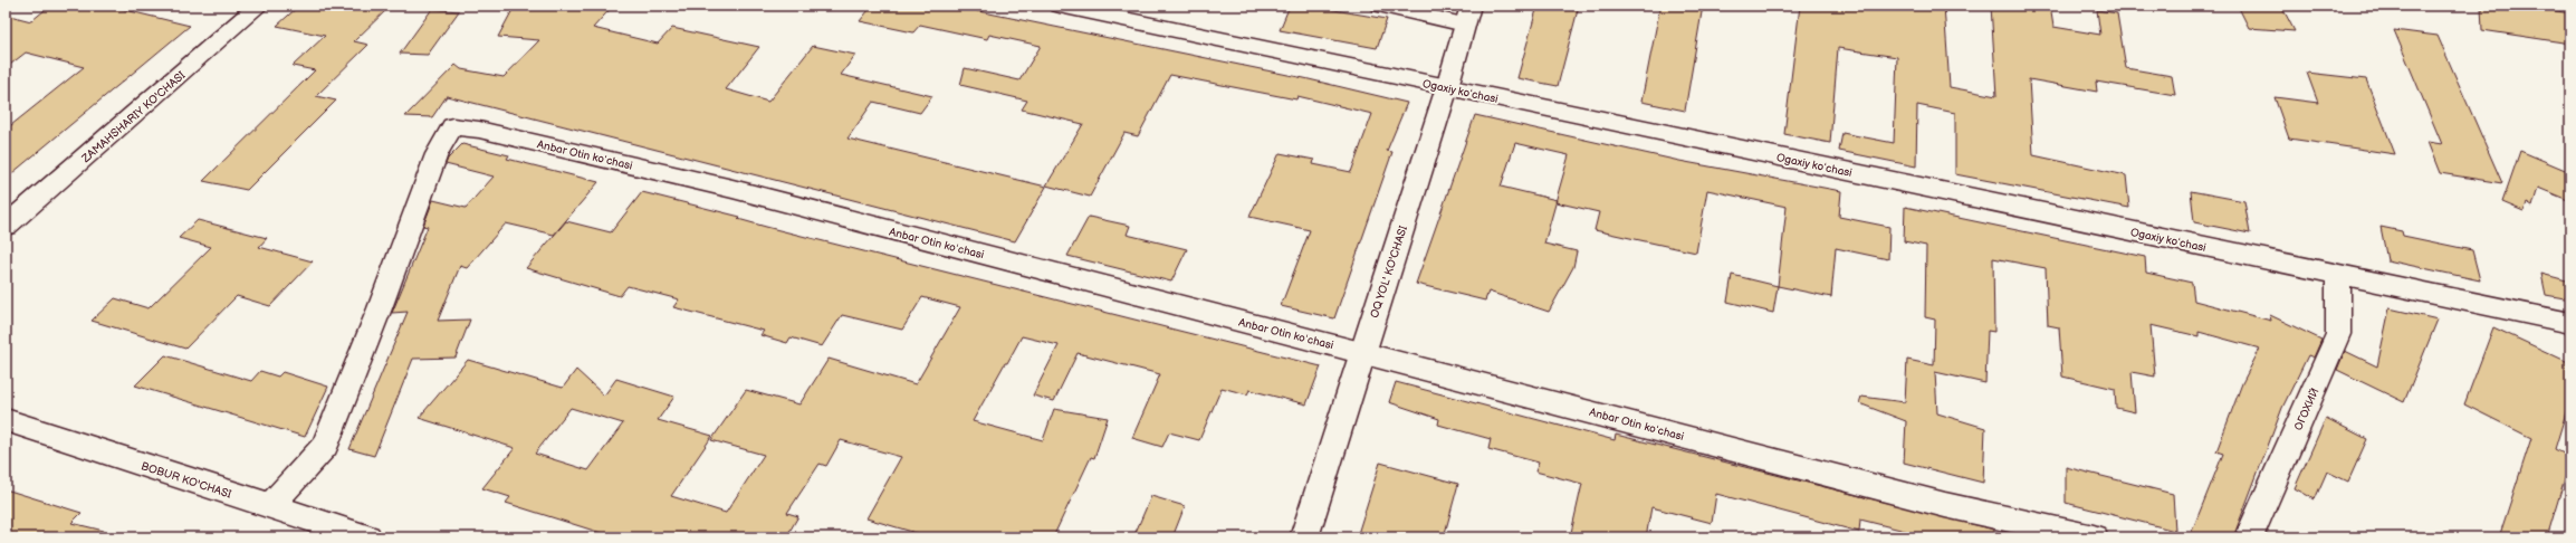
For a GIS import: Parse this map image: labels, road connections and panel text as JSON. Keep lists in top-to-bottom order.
{
  "streets": {
    "street": [
      "Ogaxiy koʻchasi",
      "ZAMAHSHARIY KO'CHASI",
      "Anbar Otin koʻchasi",
      "OQ YOL' KO'CHASI",
      "ОГОХИЙ",
      "BOBUR KO'CHASI"
    ]
  },
  "crossings": [
    ["Ogaxiy koʻchasi", "OQ YOL' KO'CHASI"],
    ["Ogaxiy koʻchasi", "ОГОХИЙ"],
    ["Anbar Otin koʻchasi", "OQ YOL' KO'CHASI"],
    ["Anbar Otin koʻchasi", "BOBUR KO'CHASI"]
  ]
}
